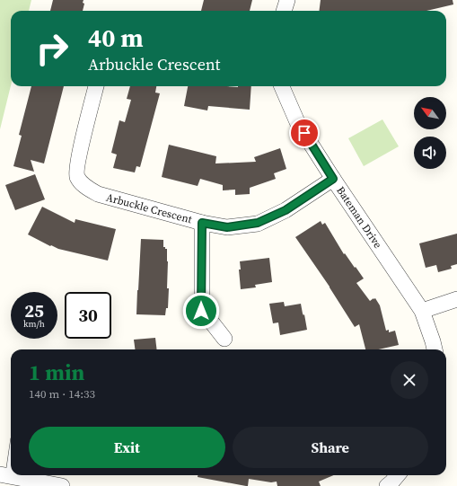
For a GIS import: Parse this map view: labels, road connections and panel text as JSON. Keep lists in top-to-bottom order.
{
  "streets": {
    "street": ["Arbuckle Crescent", "Bateman Drive"]
  },
  "crossings": [
    ["Arbuckle Crescent", "Bateman Drive"]
  ],
  "north": "top left",
  "page": {
    "turn": ["40 m", "Arbuckle Crescent"],
    "speed": "25 km/h",
    "limit": "30",
    "heading": ["1 min", "140 m · 14:33"],
    "buttons": ["Exit", "Share"]
  }
}
